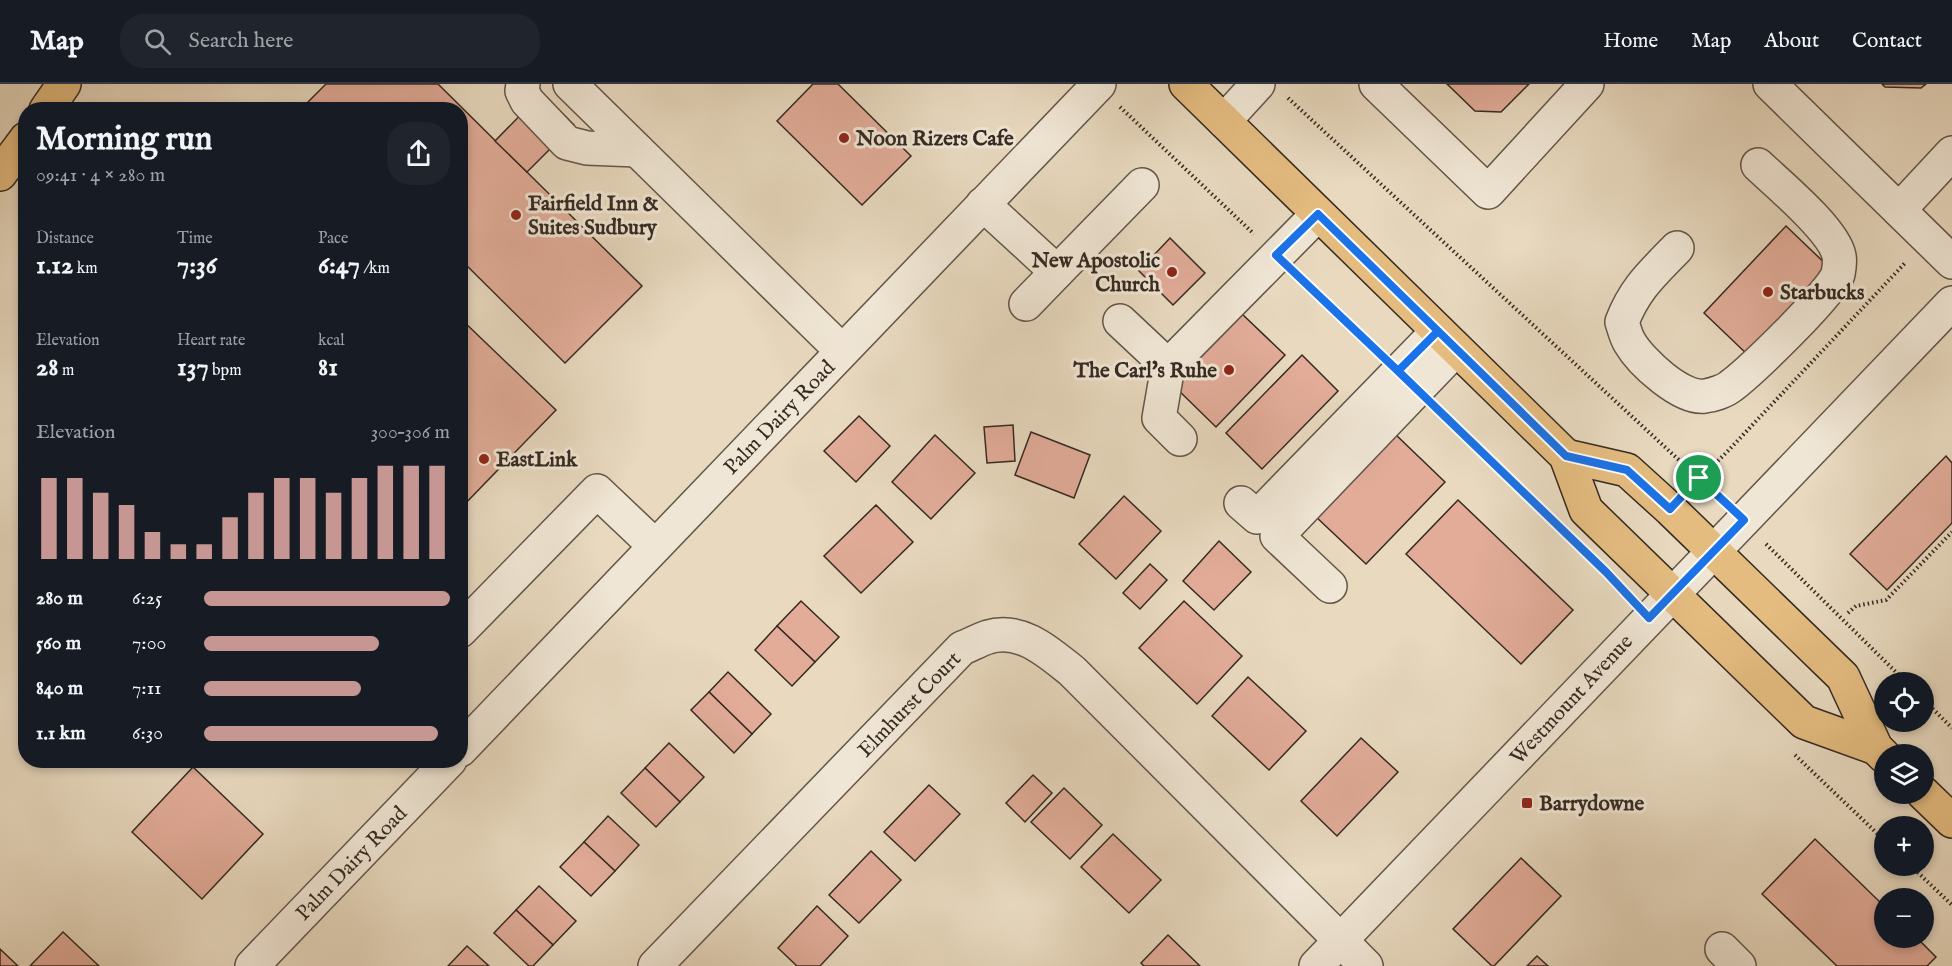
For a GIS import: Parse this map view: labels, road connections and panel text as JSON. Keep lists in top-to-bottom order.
{
  "streets": {
    "street": ["Palm Dairy Road", "Westmount Avenue", "Elmhurst Court"]
  },
  "crossings": [
    ["Westmount Avenue", "Elmhurst Court"]
  ],
  "places": {
    "other": [
      "Noon Rizers Cafe",
      "Fairfield Inn & Suites Sudbury",
      "New Apostolic Church",
      "Starbucks",
      "The Carl's Ruhe",
      "EastLink"
    ],
    "transit": ["Barrydowne"]
  },
  "page": {
    "header": "Map",
    "search": "Search here",
    "nav": [
      "Home",
      "Map",
      "About",
      "Contact"
    ],
    "heading": ["Morning run", "09:41 · 4 × 280 m"],
    "stats": [
      ["Distance", "1.12 km"],
      ["Time", "7:36"],
      ["Pace", "6:47 /km"],
      ["Elevation", "28 m"],
      ["Heart rate", "137 bpm"],
      ["kcal", "81"]
    ],
    "chart": ["Elevation", "300–306 m"],
    "list": [
      {
        "name": "280 m",
        "note": "6:25"
      },
      {
        "name": "560 m",
        "note": "7:00"
      },
      {
        "name": "840 m",
        "note": "7:11"
      },
      {
        "name": "1.1 km",
        "note": "6:30"
      }
    ],
    "map_buttons": ["+", "−"]
  }
}
